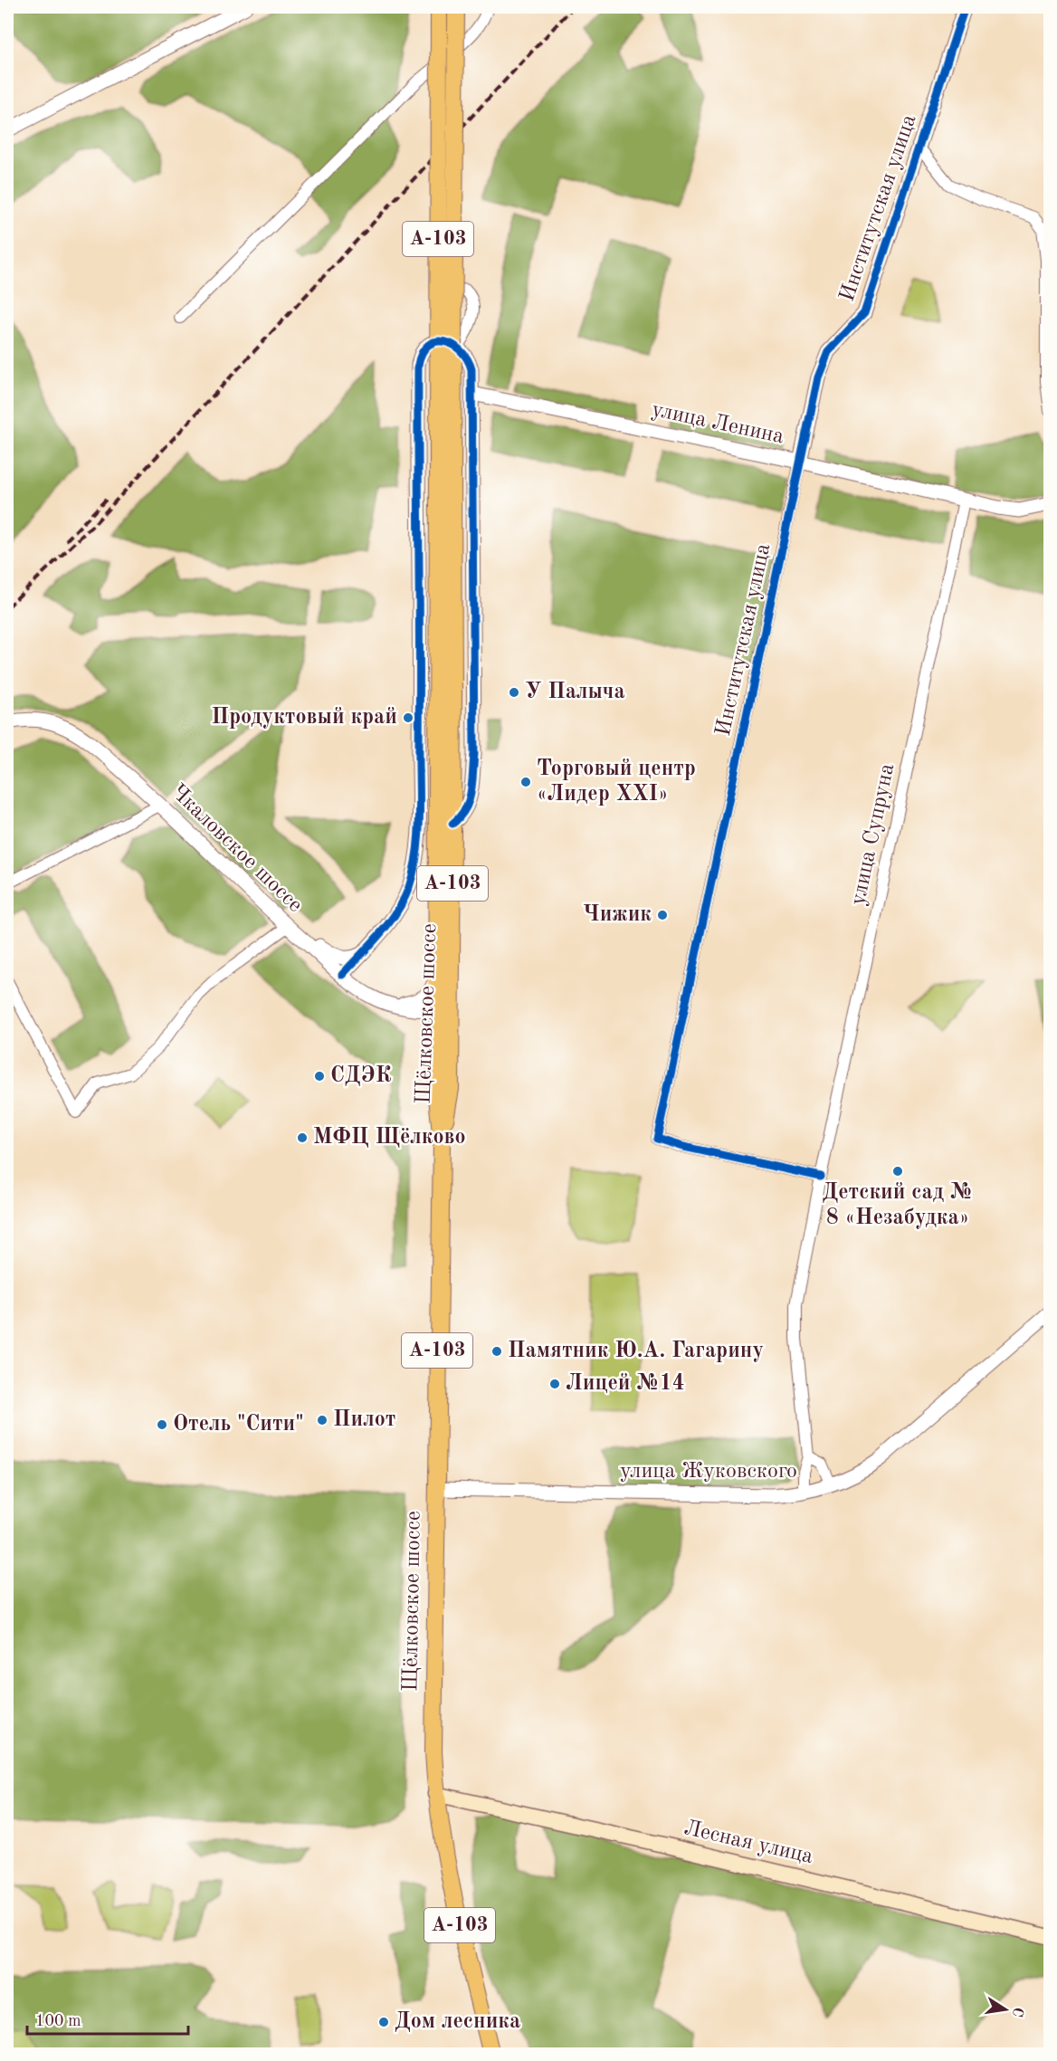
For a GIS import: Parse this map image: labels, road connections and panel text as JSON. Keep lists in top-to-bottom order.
{
  "streets": {
    "main road": ["А-103", "Щёлковское шоссе", "Лесная улица"],
    "street": [
      "Институтская улица",
      "улица Ленина",
      "улица Супруна",
      "Чкаловское шоссе",
      "улица Жуковского"
    ]
  },
  "crossings": [
    ["Институтская улица", "улица Ленина"],
    ["Институтская улица", "улица Супруна"],
    ["А-103", "Чкаловское шоссе"],
    ["улица Ленина", "улица Супруна"],
    ["Чкаловское шоссе", "Щёлковское шоссе"],
    ["Щёлковское шоссе", "улица Жуковского"],
    ["Щёлковское шоссе", "Лесная улица"]
  ],
  "places": [
    "У Палыча",
    "Продуктовый край",
    "Торговый центр «Лидер XXI»",
    "Чижик",
    "СДЭК",
    "МФЦ Щёлково",
    "Детский сад № 8 «Незабудка»",
    "Памятник Ю.А. Гагарину",
    "Лицей №14",
    "Пилот",
    "Отель \"Сити\"",
    "Дом лесника"
  ],
  "scale_bar": "100 m",
  "north": "right"
}
